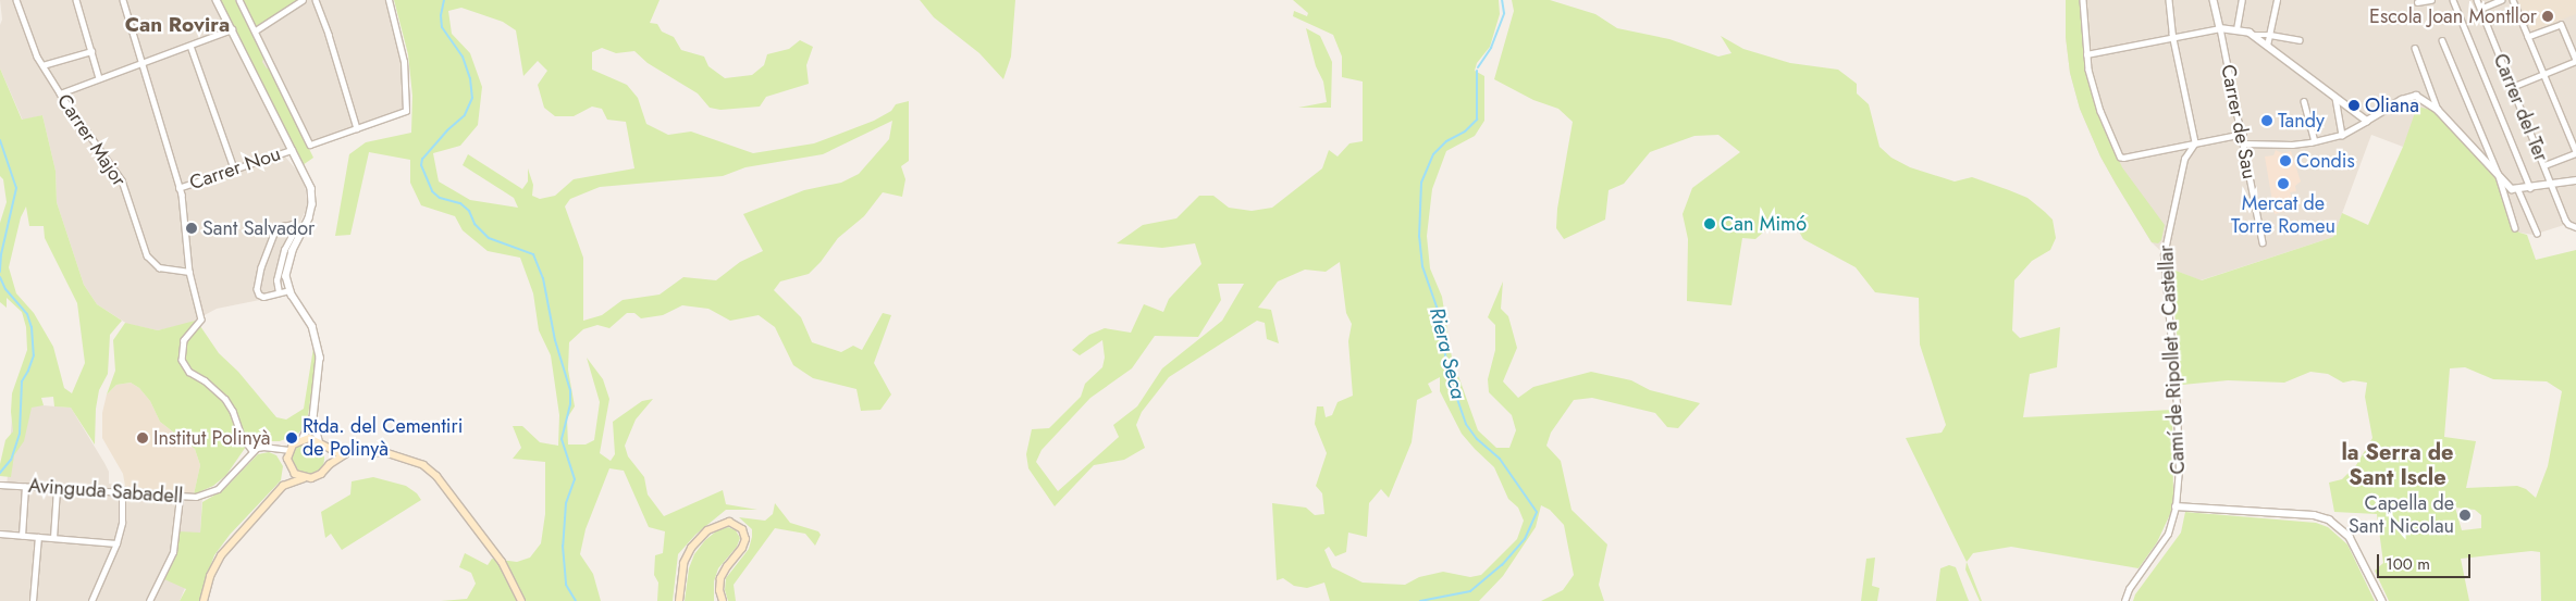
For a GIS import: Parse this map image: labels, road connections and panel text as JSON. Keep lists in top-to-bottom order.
{
  "streets": {
    "street": [
      "Carrer del Ter",
      "Carrer de Sau",
      "Carrer Major",
      "Carrer Nou",
      "Camí de Ripollet a Castellar",
      "Avinguda Sabadell"
    ]
  },
  "districts": ["Can Rovira", "la Serra de Sant Iscle"],
  "water": ["Riera Seca"],
  "places": [
    "Escola Joan Montllor",
    "Oliana",
    "Tandy",
    "Condis",
    "Mercat de Torre Romeu",
    "Can Mimó",
    "Sant Salvador",
    "Institut Polinyà",
    "Rtda. del Cementiri de Polinyà",
    "Capella de Sant Nicolau"
  ],
  "scale_bar": "100 m"
}
